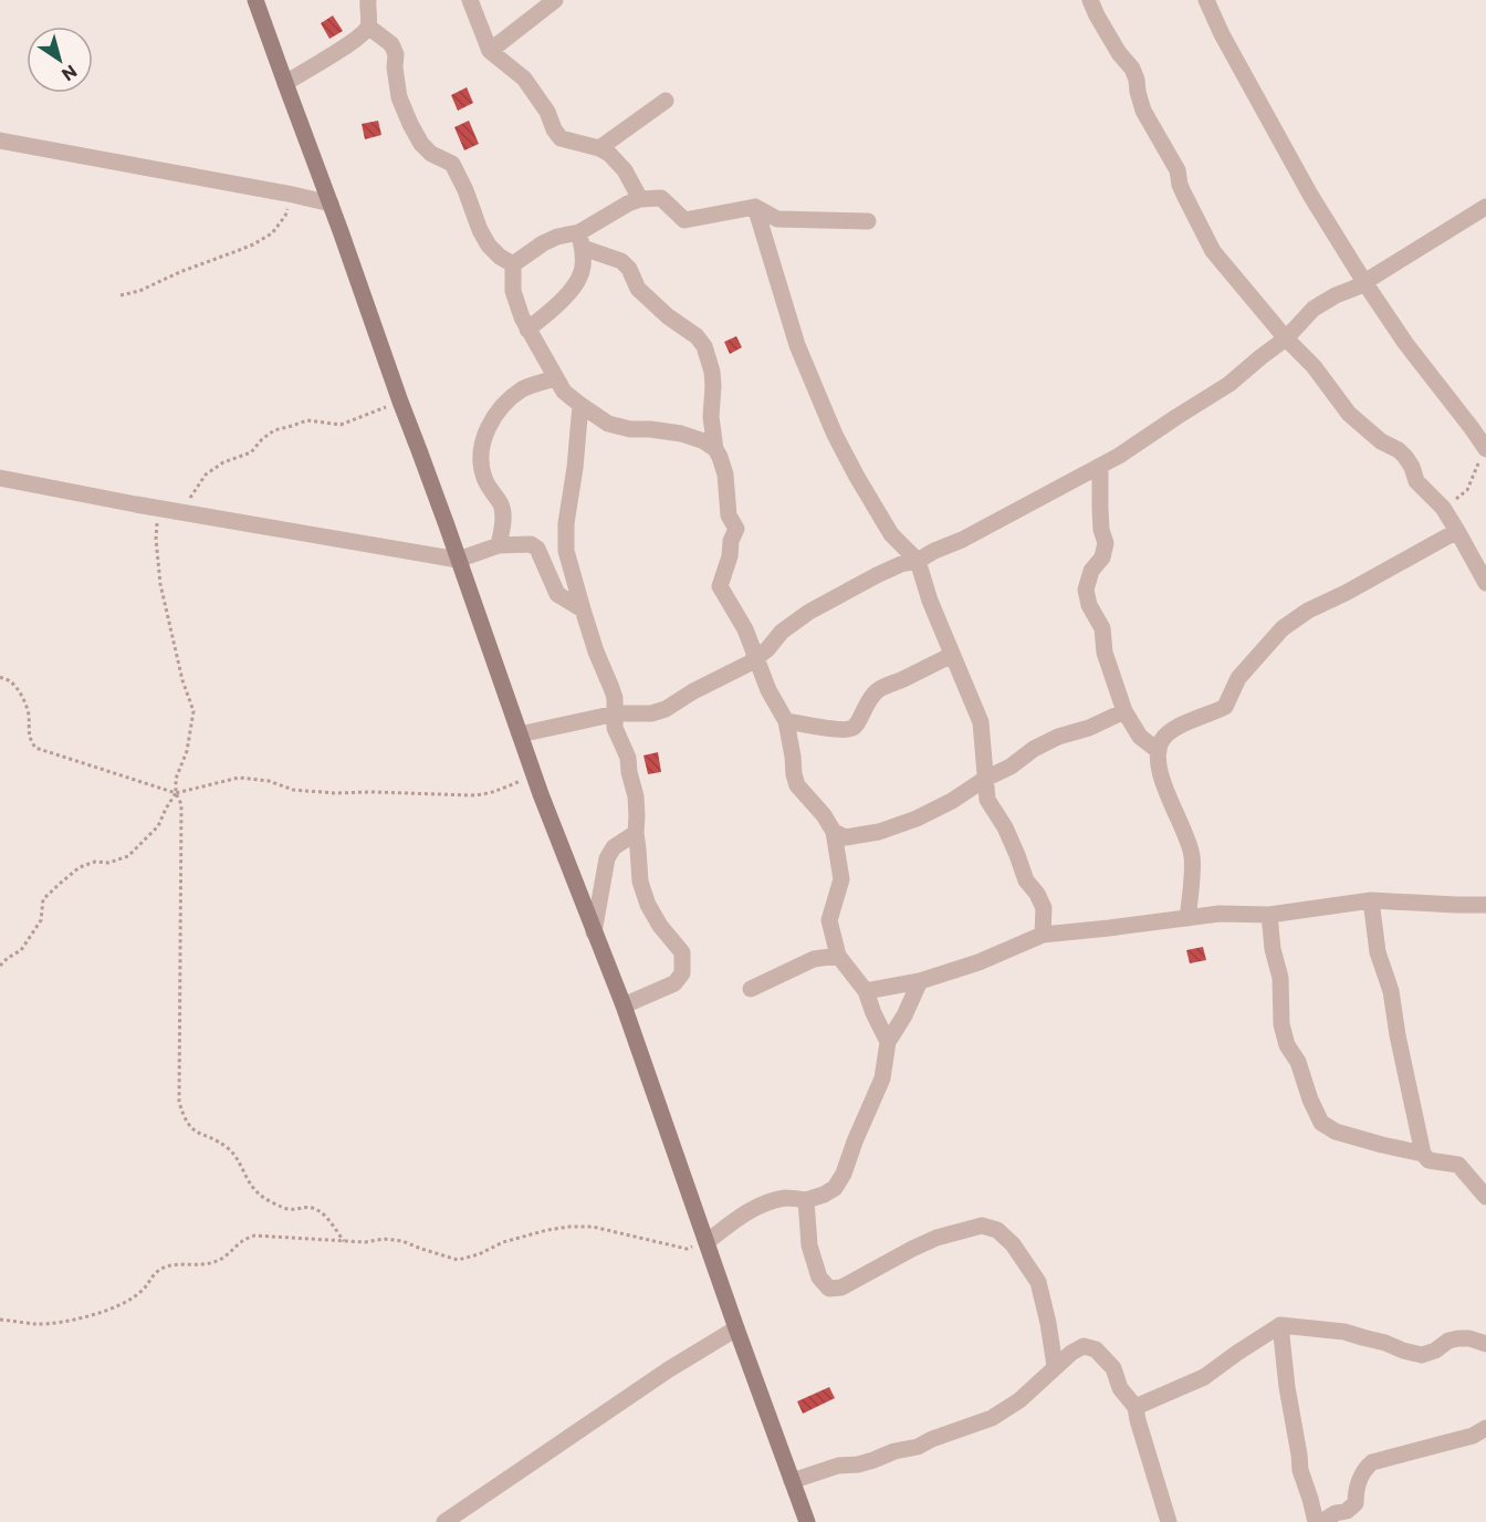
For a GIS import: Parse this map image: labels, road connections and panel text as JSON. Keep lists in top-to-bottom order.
{
  "north": "bottom right"
}
